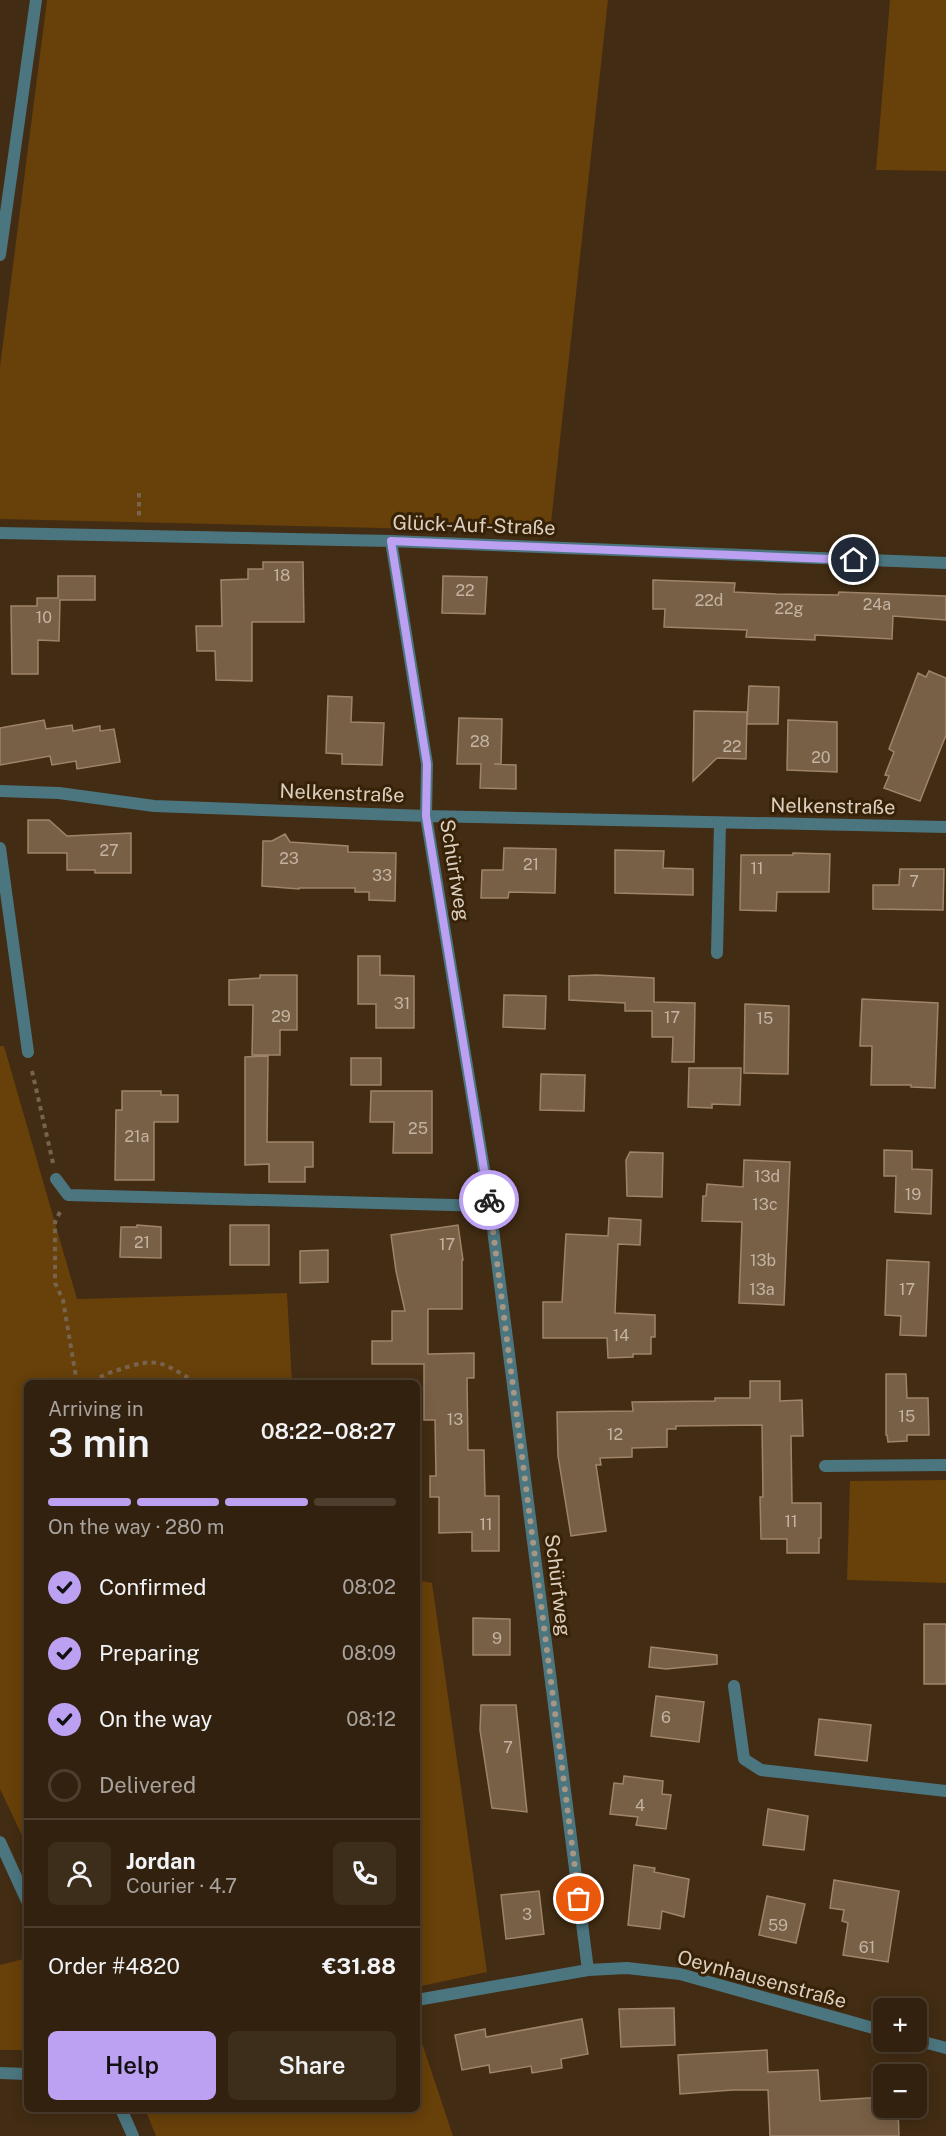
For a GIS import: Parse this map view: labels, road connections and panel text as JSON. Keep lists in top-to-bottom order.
{
  "streets": {
    "street": [
      "Glück-Auf-Straße",
      "Nelkenstraße",
      "Schürfweg",
      "Oeynhausenstraße"
    ]
  },
  "crossings": [
    ["Glück-Auf-Straße", "Schürfweg"],
    ["Nelkenstraße", "Schürfweg"],
    ["Schürfweg", "Oeynhausenstraße"]
  ],
  "house_numbers": [
    "18",
    "22",
    "22d",
    "24a",
    "22g",
    "10",
    "28",
    "22",
    "20",
    "27",
    "23",
    "21",
    "11",
    "33",
    "7",
    "31",
    "29",
    "17",
    "15",
    "25",
    "21a",
    "13d",
    "19",
    "13c",
    "21",
    "17",
    "13b",
    "13a",
    "17",
    "14",
    "15",
    "13",
    "12",
    "11",
    "11",
    "9",
    "6",
    "7",
    "4",
    "3",
    "59",
    "61"
  ],
  "page": {
    "heading": ["3 min", "Arriving in", "08:22–08:27"],
    "panel": [
      "Jordan",
      "Courier · 4.7",
      "Order #4820",
      "€31.88"
    ],
    "bar": "On the way · 280 m",
    "list": [
      ["Confirmed", "08:02"],
      ["Preparing", "08:09"],
      ["On the way", "08:12"],
      "Delivered"
    ],
    "map_buttons": ["+", "−"],
    "buttons": ["Help", "Share"]
  }
}
